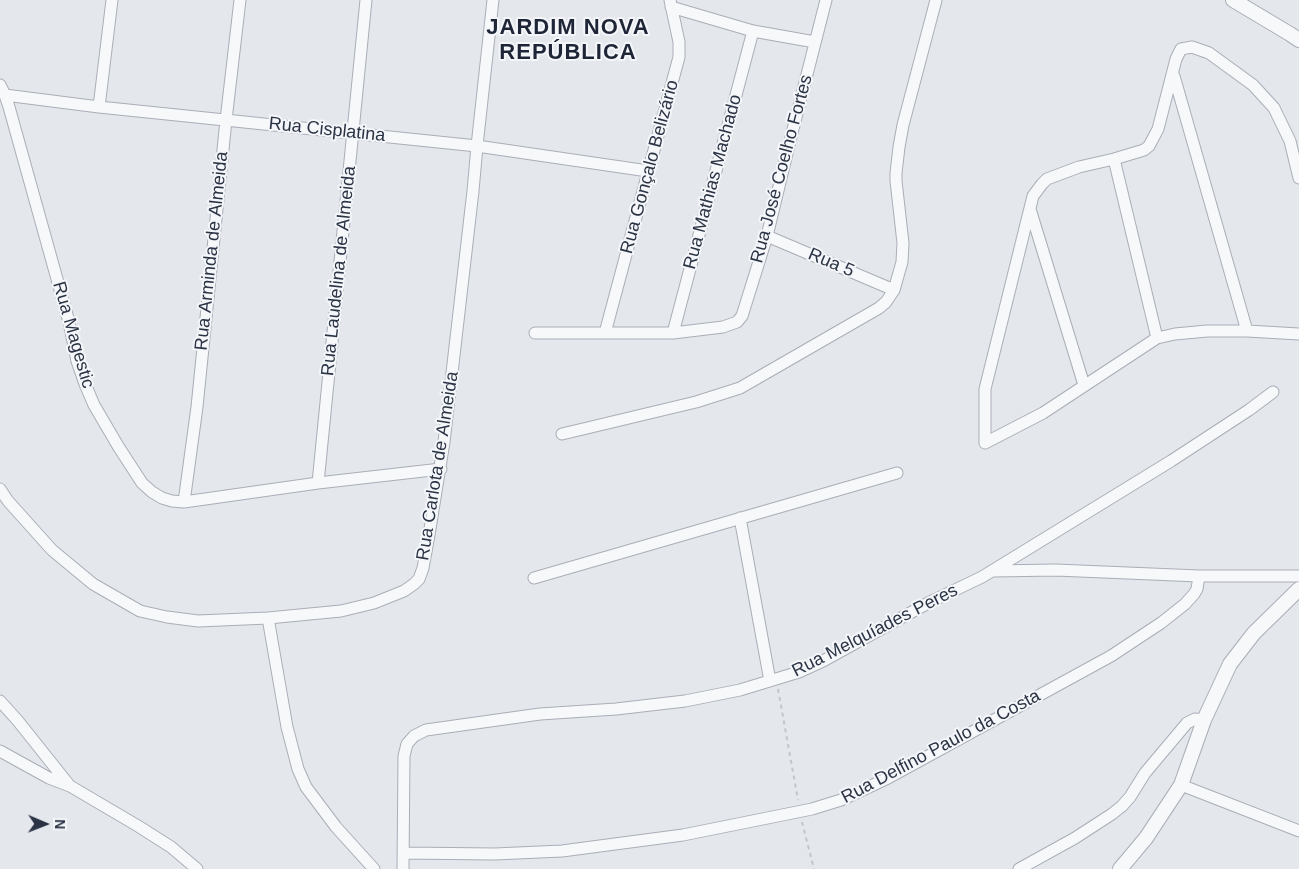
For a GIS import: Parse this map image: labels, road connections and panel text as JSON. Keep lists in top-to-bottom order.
{
  "streets": {
    "street": [
      "Rua Cisplatina",
      "Rua Gonçalo Belizário",
      "Rua José Coelho Fortes",
      "Rua Mathias Machado",
      "Rua Arminda de Almeida",
      "Rua 5",
      "Rua Laudelina de Almeida",
      "Rua Magestic",
      "Rua Carlota de Almeida",
      "Rua Melquíades Peres",
      "Rua Delfino Paulo da Costa"
    ]
  },
  "crossings": [
    ["Rua Cisplatina", "Rua Gonçalo Belizário"],
    ["Rua Cisplatina", "Rua Arminda de Almeida"],
    ["Rua Cisplatina", "Rua Laudelina de Almeida"],
    ["Rua Cisplatina", "Rua Magestic"],
    ["Rua Cisplatina", "Rua Carlota de Almeida"],
    ["Rua José Coelho Fortes", "Rua Mathias Machado"],
    ["Rua José Coelho Fortes", "Rua 5"],
    ["Rua Arminda de Almeida", "Rua Magestic"],
    ["Rua Laudelina de Almeida", "Rua Magestic"],
    ["Rua Magestic", "Rua Carlota de Almeida"],
    ["Rua Melquíades Peres", "Rua Delfino Paulo da Costa"]
  ],
  "districts": ["JARDIM NOVA REPÚBLICA"],
  "north": "right"
}
